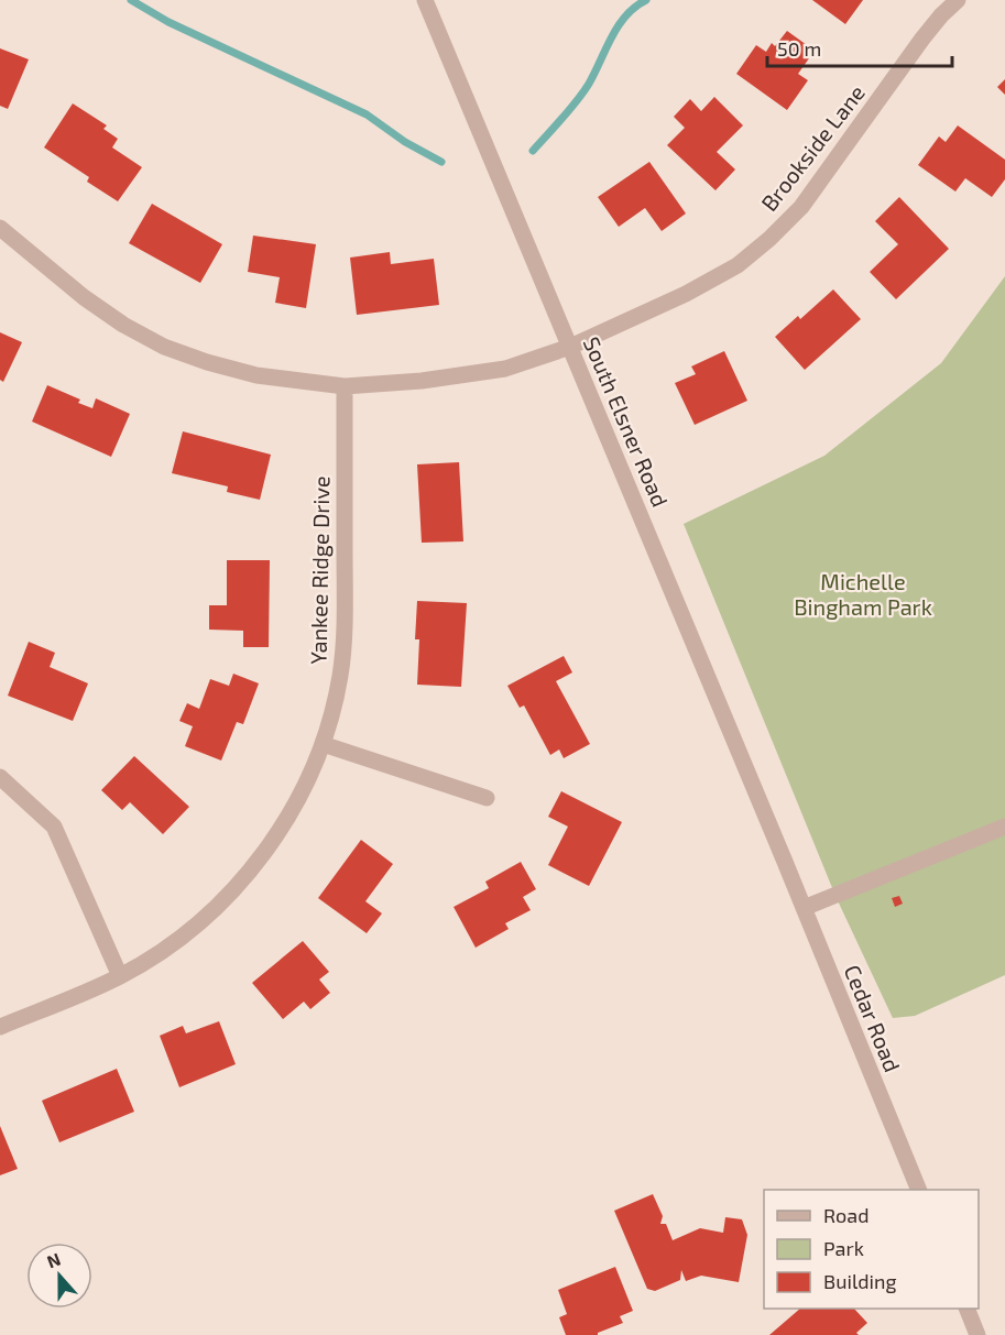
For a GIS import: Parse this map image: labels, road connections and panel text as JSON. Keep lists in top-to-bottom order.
{
  "streets": {
    "street": [
      "Brookside Lane",
      "South Elsner Road",
      "Yankee Ridge Drive",
      "Cedar Road"
    ]
  },
  "crossings": [
    ["Brookside Lane", "South Elsner Road"],
    ["Brookside Lane", "Yankee Ridge Drive"],
    ["South Elsner Road", "Cedar Road"]
  ],
  "parks": ["Michelle Bingham Park"],
  "legend": ["Road", "Park", "Building"],
  "scale_bar": "50 m",
  "north": "top"
}
